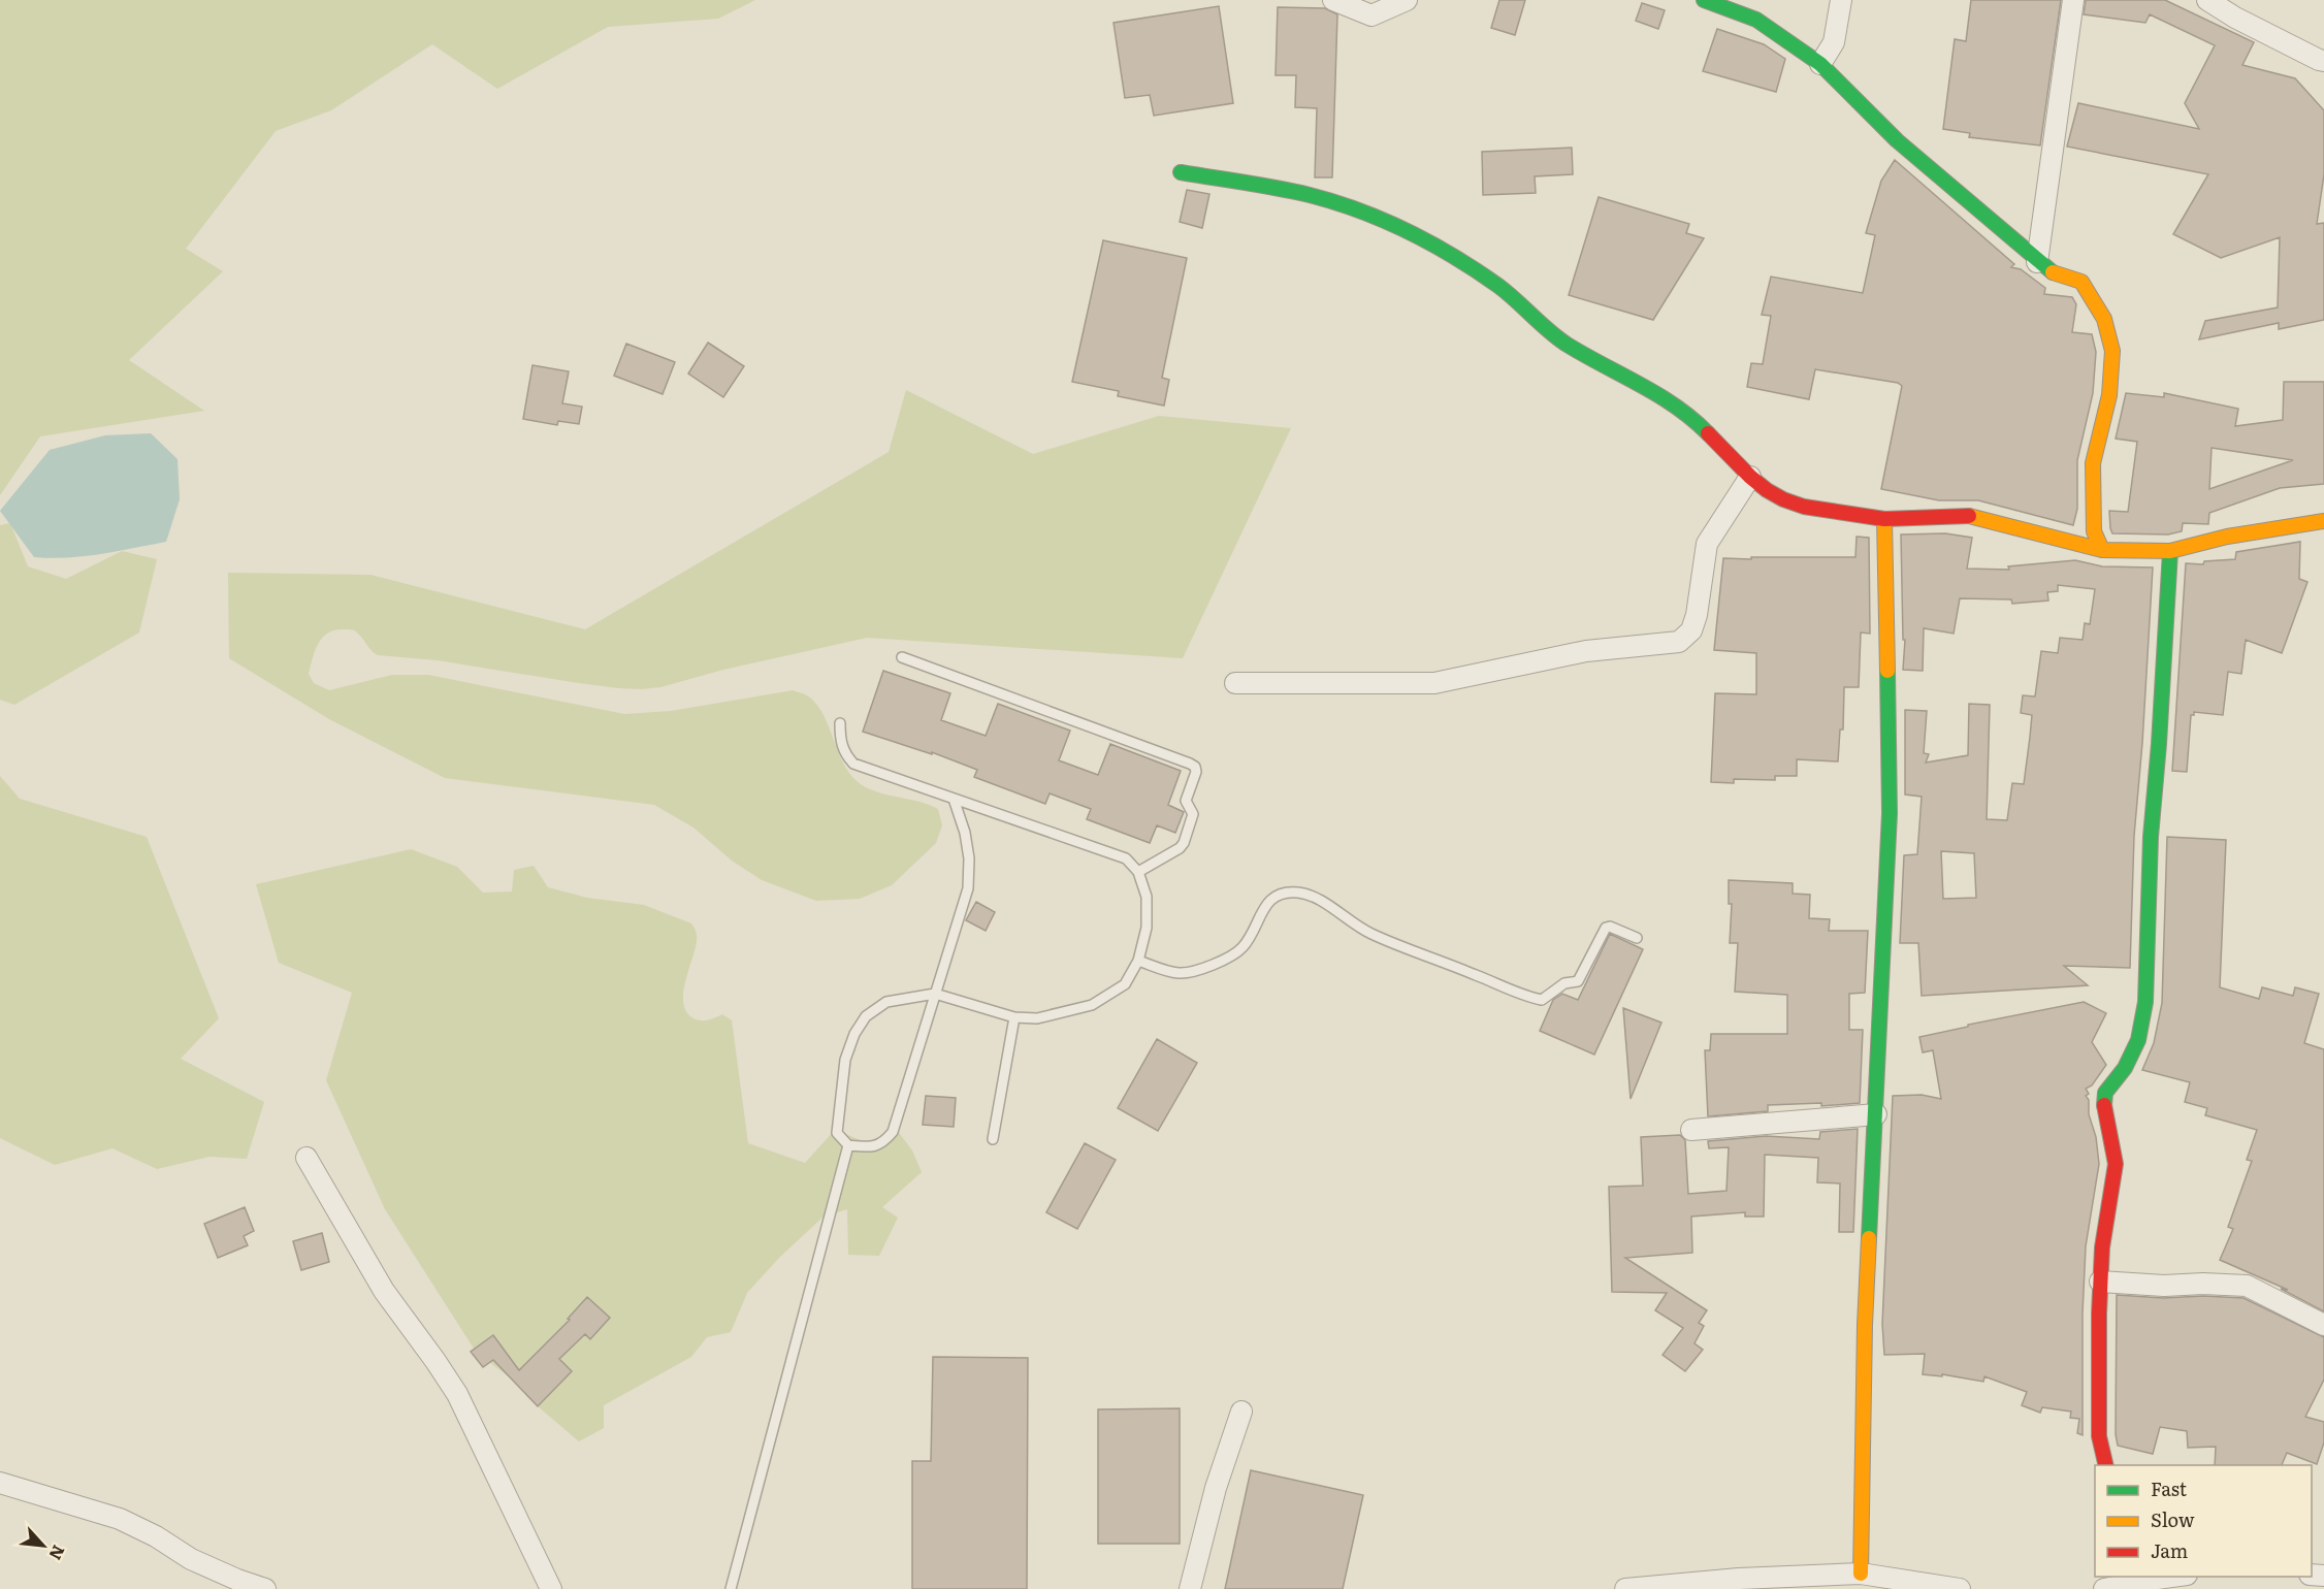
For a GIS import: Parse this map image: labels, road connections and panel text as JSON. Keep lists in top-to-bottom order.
{
  "legend": ["Fast", "Slow", "Jam"],
  "north": "bottom right"
}
